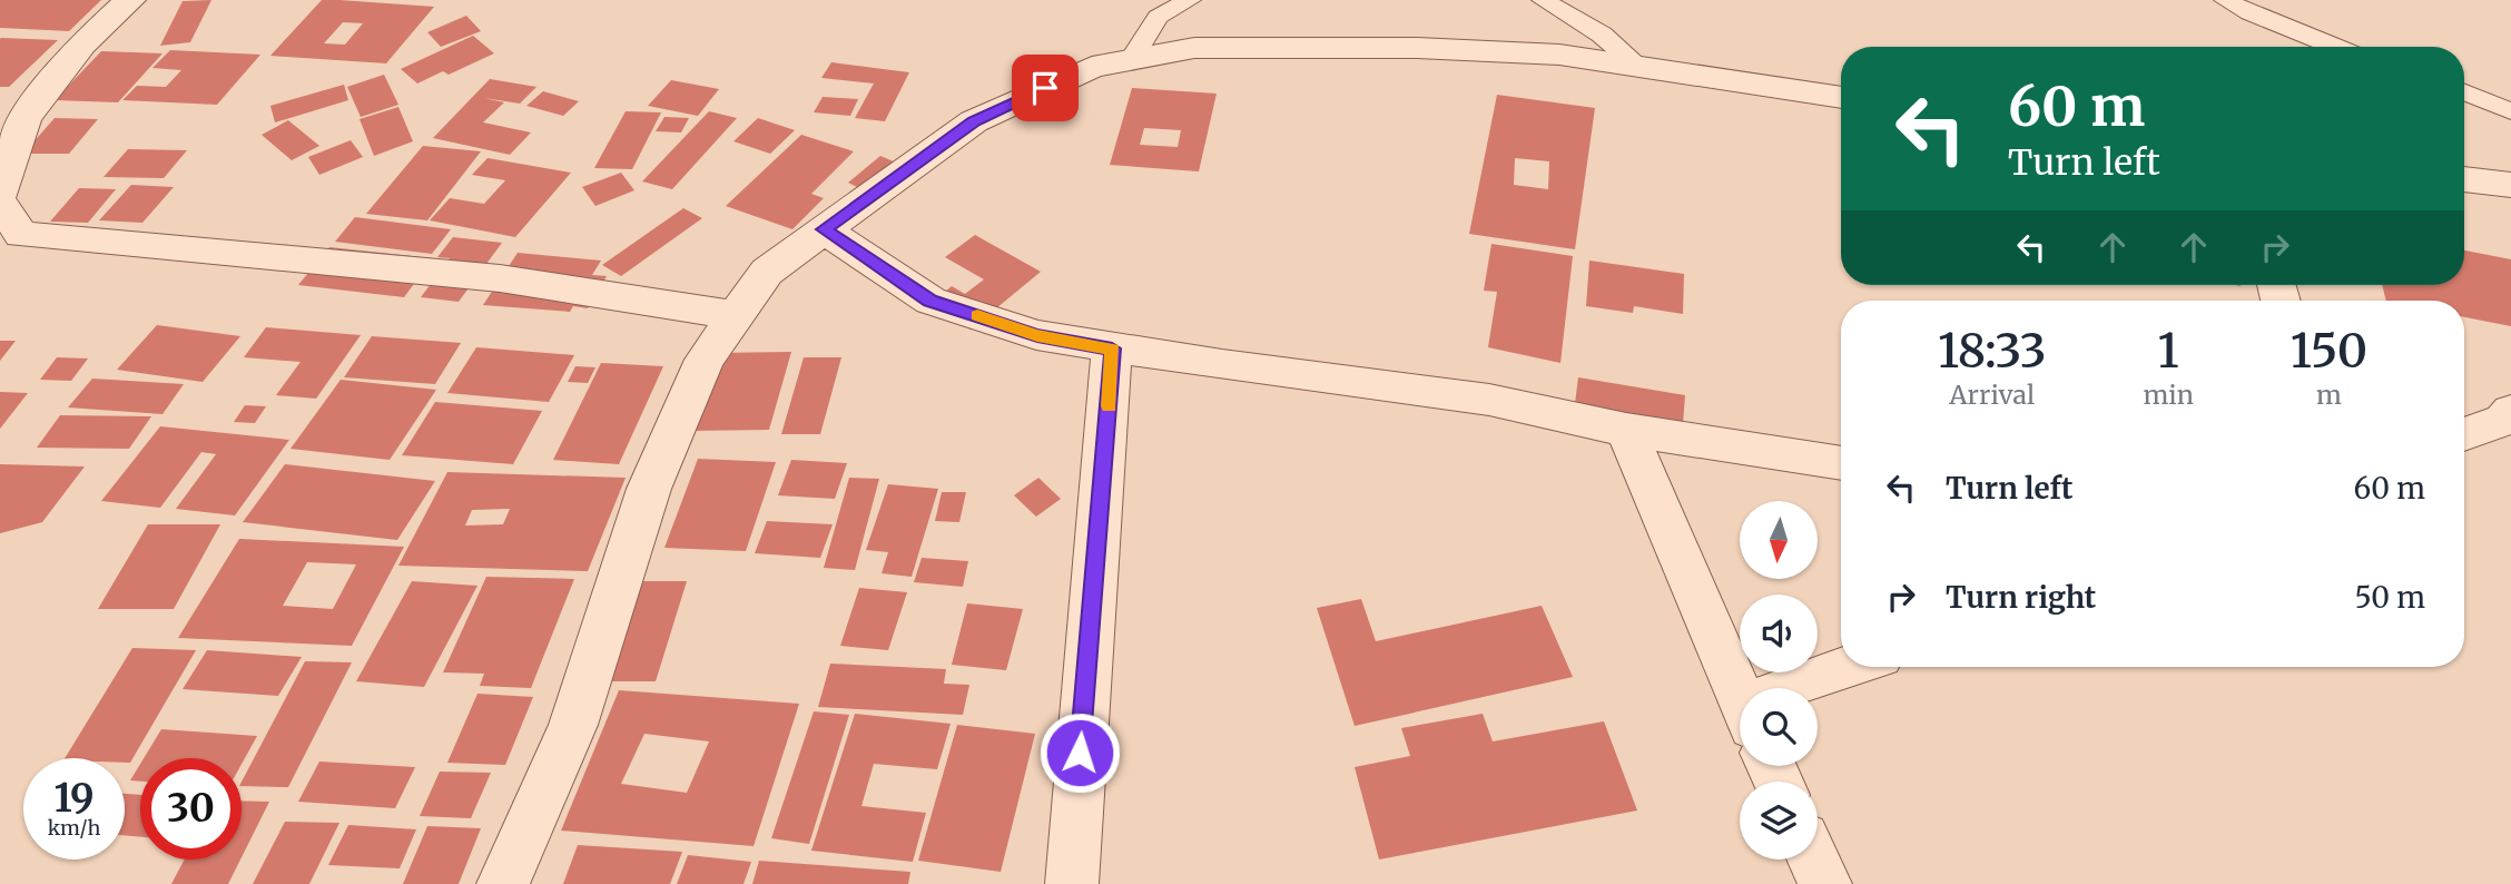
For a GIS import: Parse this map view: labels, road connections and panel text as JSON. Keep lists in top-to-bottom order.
{
  "north": "bottom",
  "page": {
    "turn": ["60 m", "Turn left"],
    "eta": [
      "18:33",
      "Arrival",
      "1",
      "min",
      "150",
      "m"
    ],
    "list": [
      {
        "name": "Turn left",
        "value": "60 m"
      },
      {
        "name": "Turn right",
        "value": "50 m"
      }
    ],
    "speed": "19 km/h",
    "limit": "30"
  }
}
